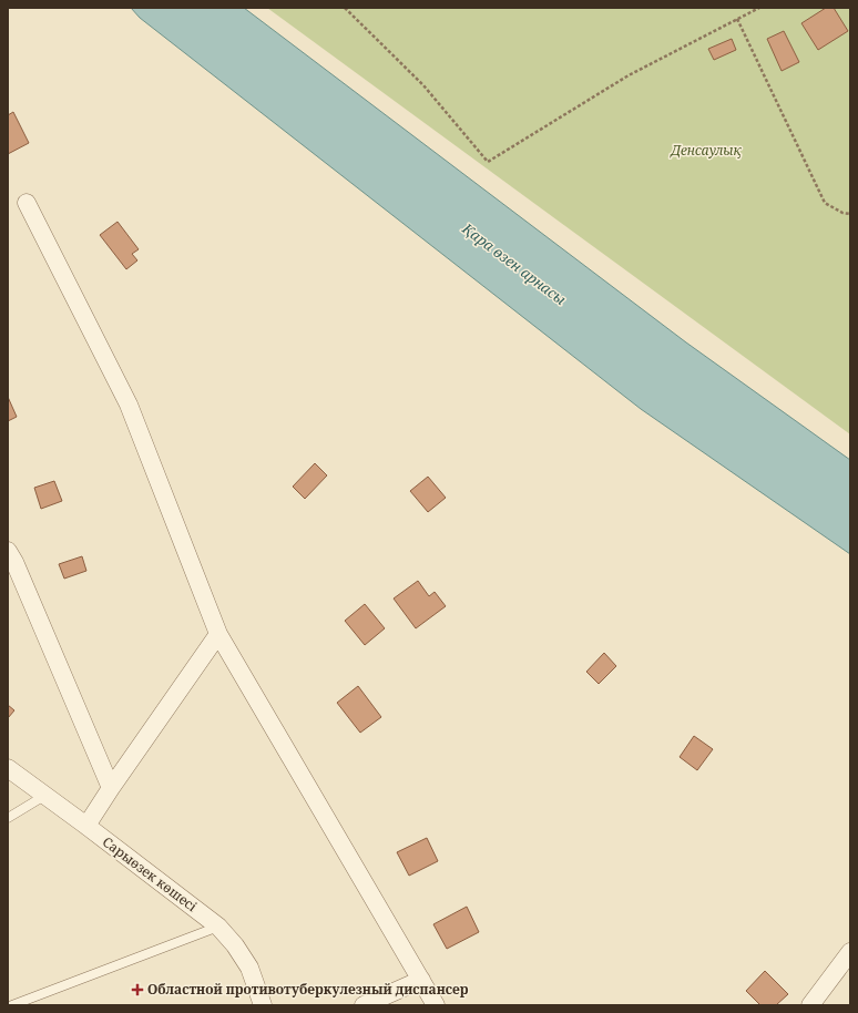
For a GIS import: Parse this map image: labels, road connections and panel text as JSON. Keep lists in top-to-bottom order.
{
  "streets": {
    "street": ["Сарыөзек көшесі"]
  },
  "water": ["Қара өзен арнасы"],
  "parks": ["Денсаулық"],
  "places": {
    "health": ["Областной противотуберкулезный диспансер"]
  }
}
